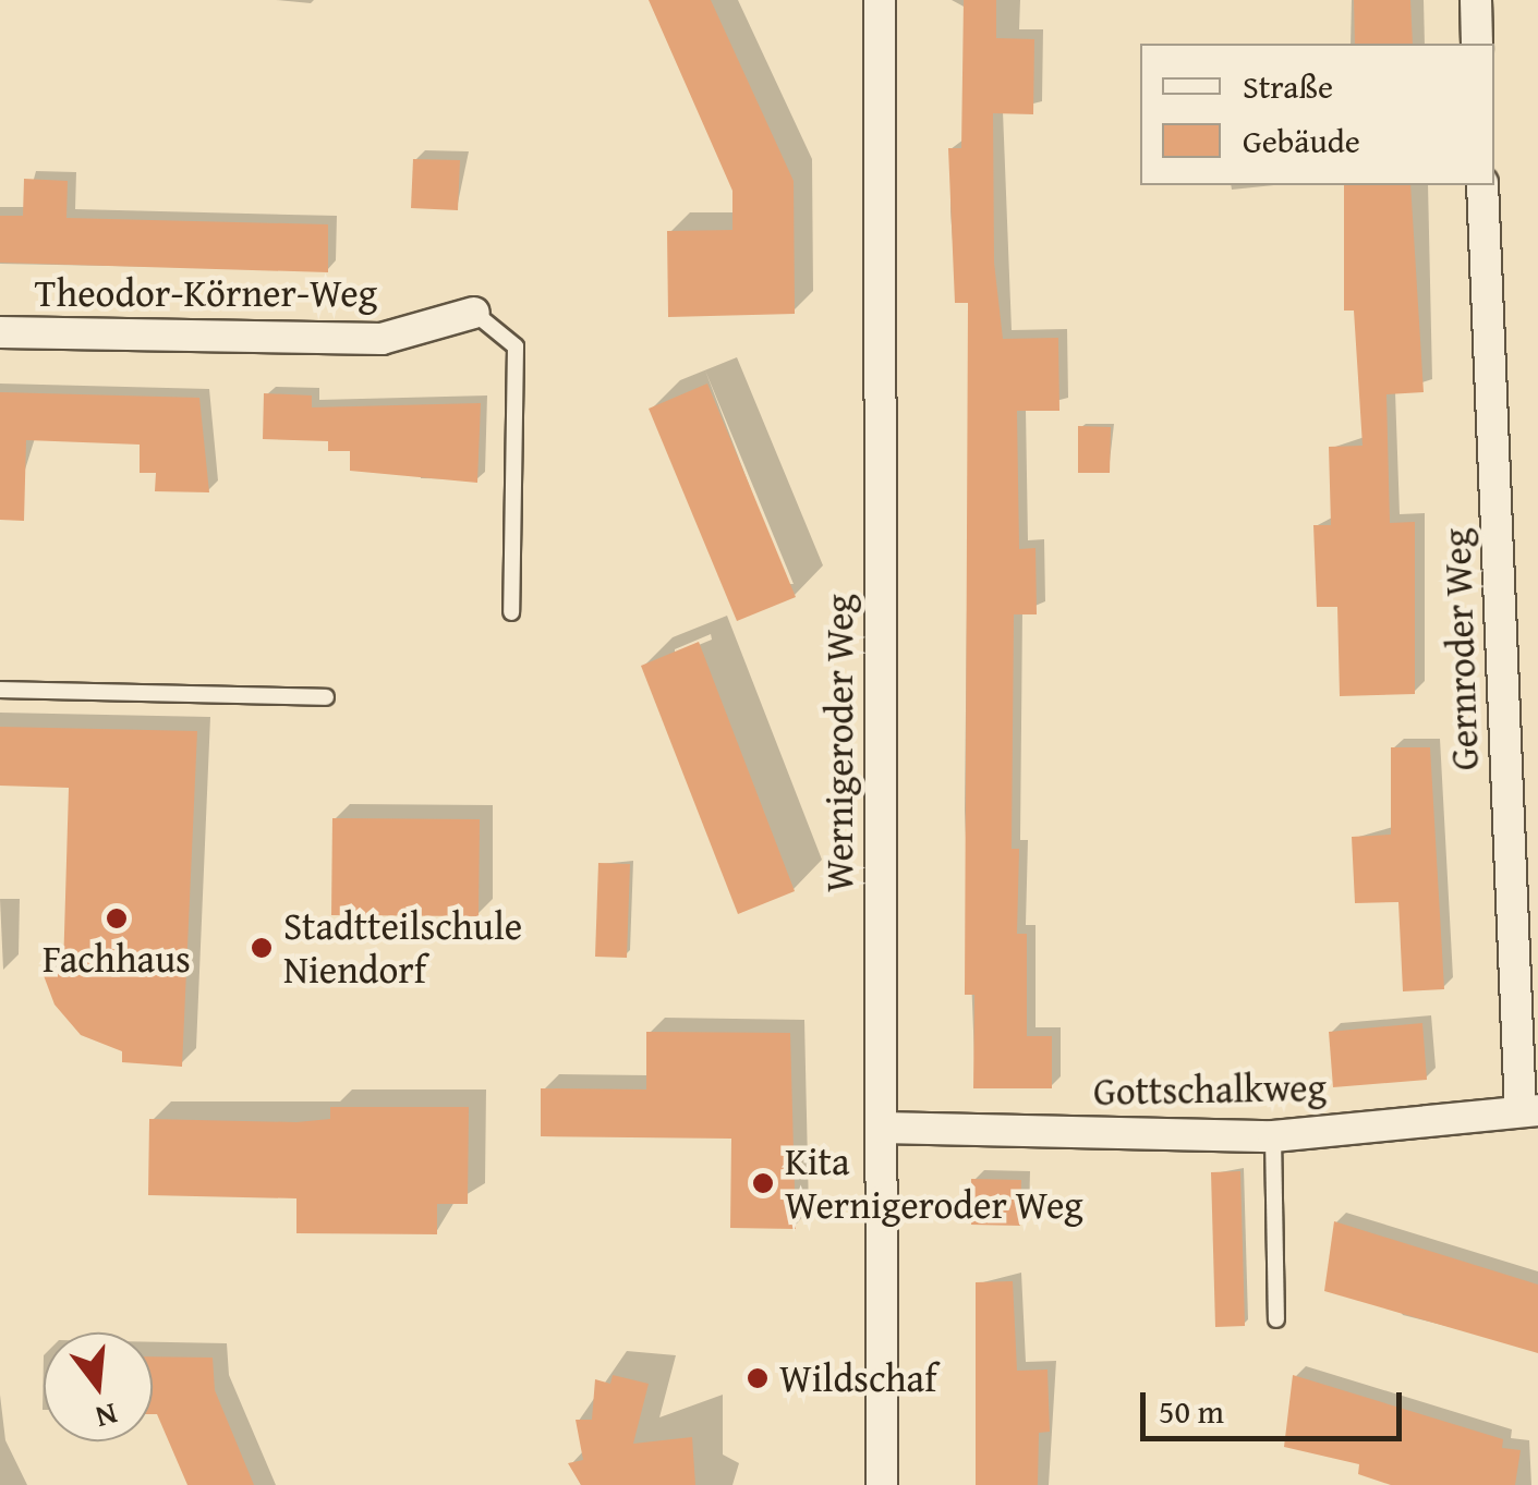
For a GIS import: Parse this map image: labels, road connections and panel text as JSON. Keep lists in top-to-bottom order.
{
  "streets": {
    "street": [
      "Theodor-Körner-Weg",
      "Gernroder Weg",
      "Wernigeroder Weg",
      "Gottschalkweg"
    ]
  },
  "crossings": [
    ["Gernroder Weg", "Gottschalkweg"],
    ["Wernigeroder Weg", "Gottschalkweg"]
  ],
  "places": [
    "Fachhaus",
    "Stadtteilschule Niendorf",
    "Kita Wernigeroder Weg",
    "Wildschaf"
  ],
  "legend": ["Straße", "Gebäude"],
  "scale_bar": "50 m",
  "north": "bottom"
}
